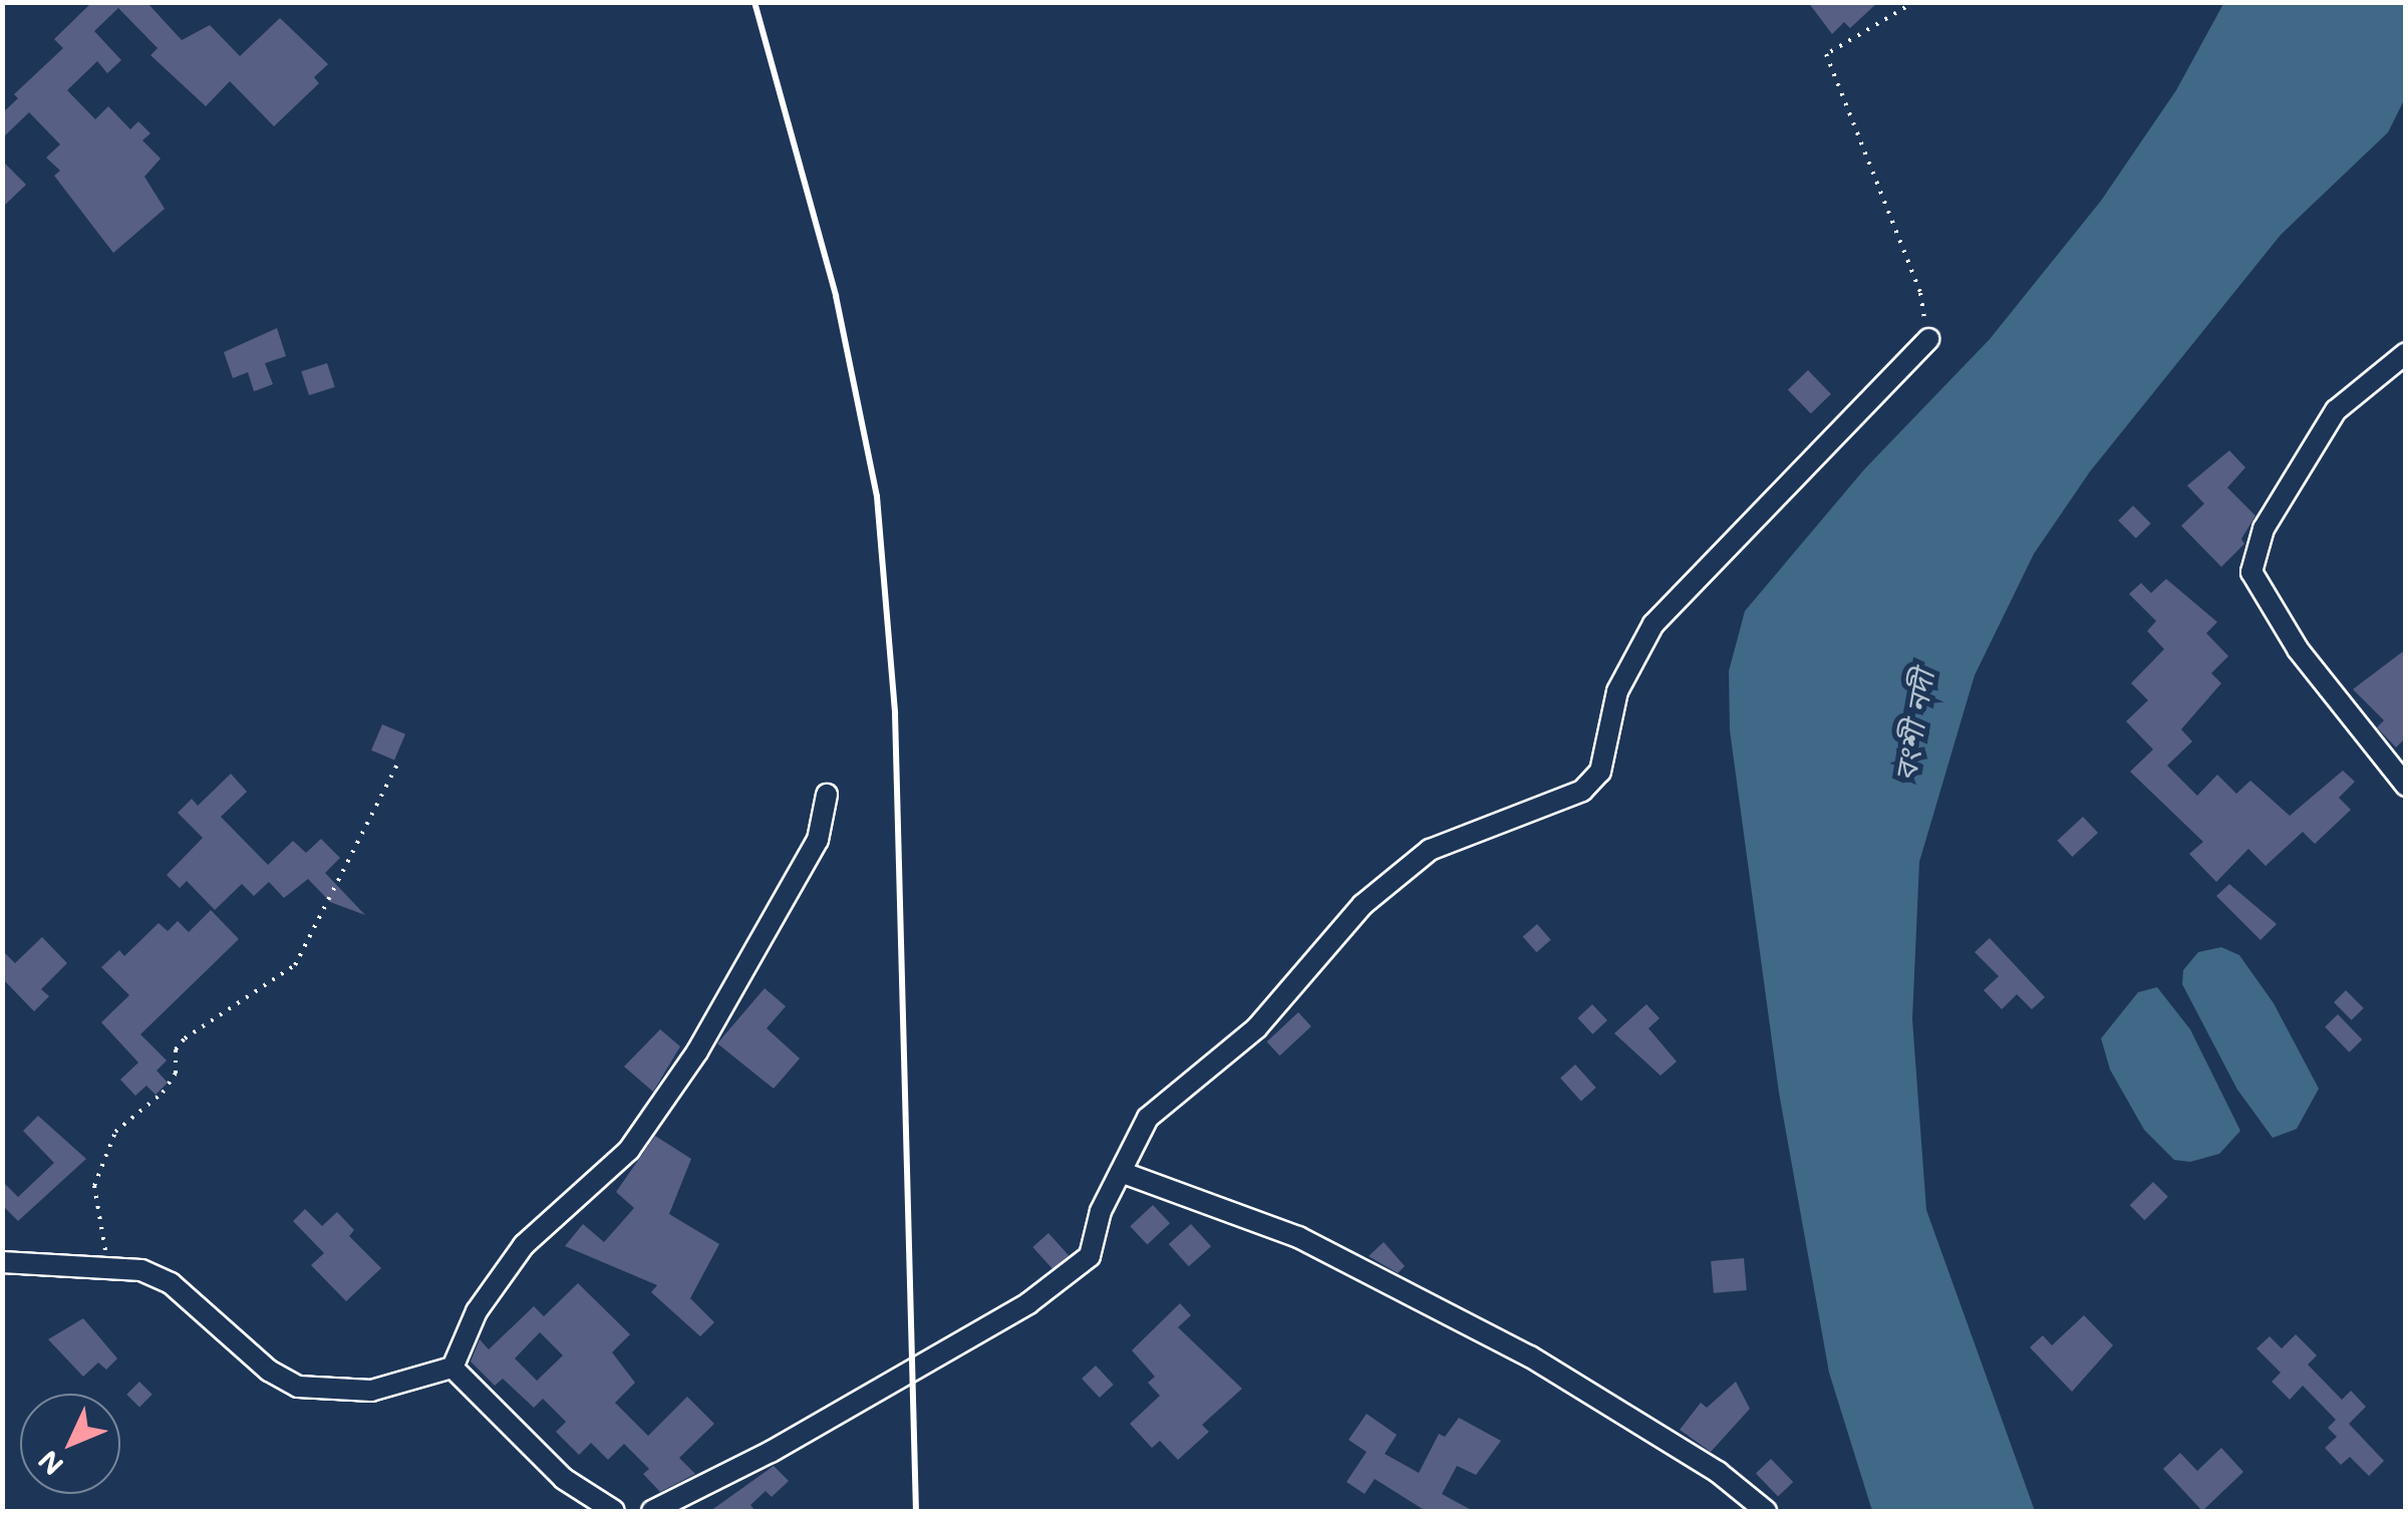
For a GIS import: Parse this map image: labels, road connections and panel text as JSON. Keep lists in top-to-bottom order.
{
  "water": ["বংশী নদী"],
  "north": "bottom left"
}
